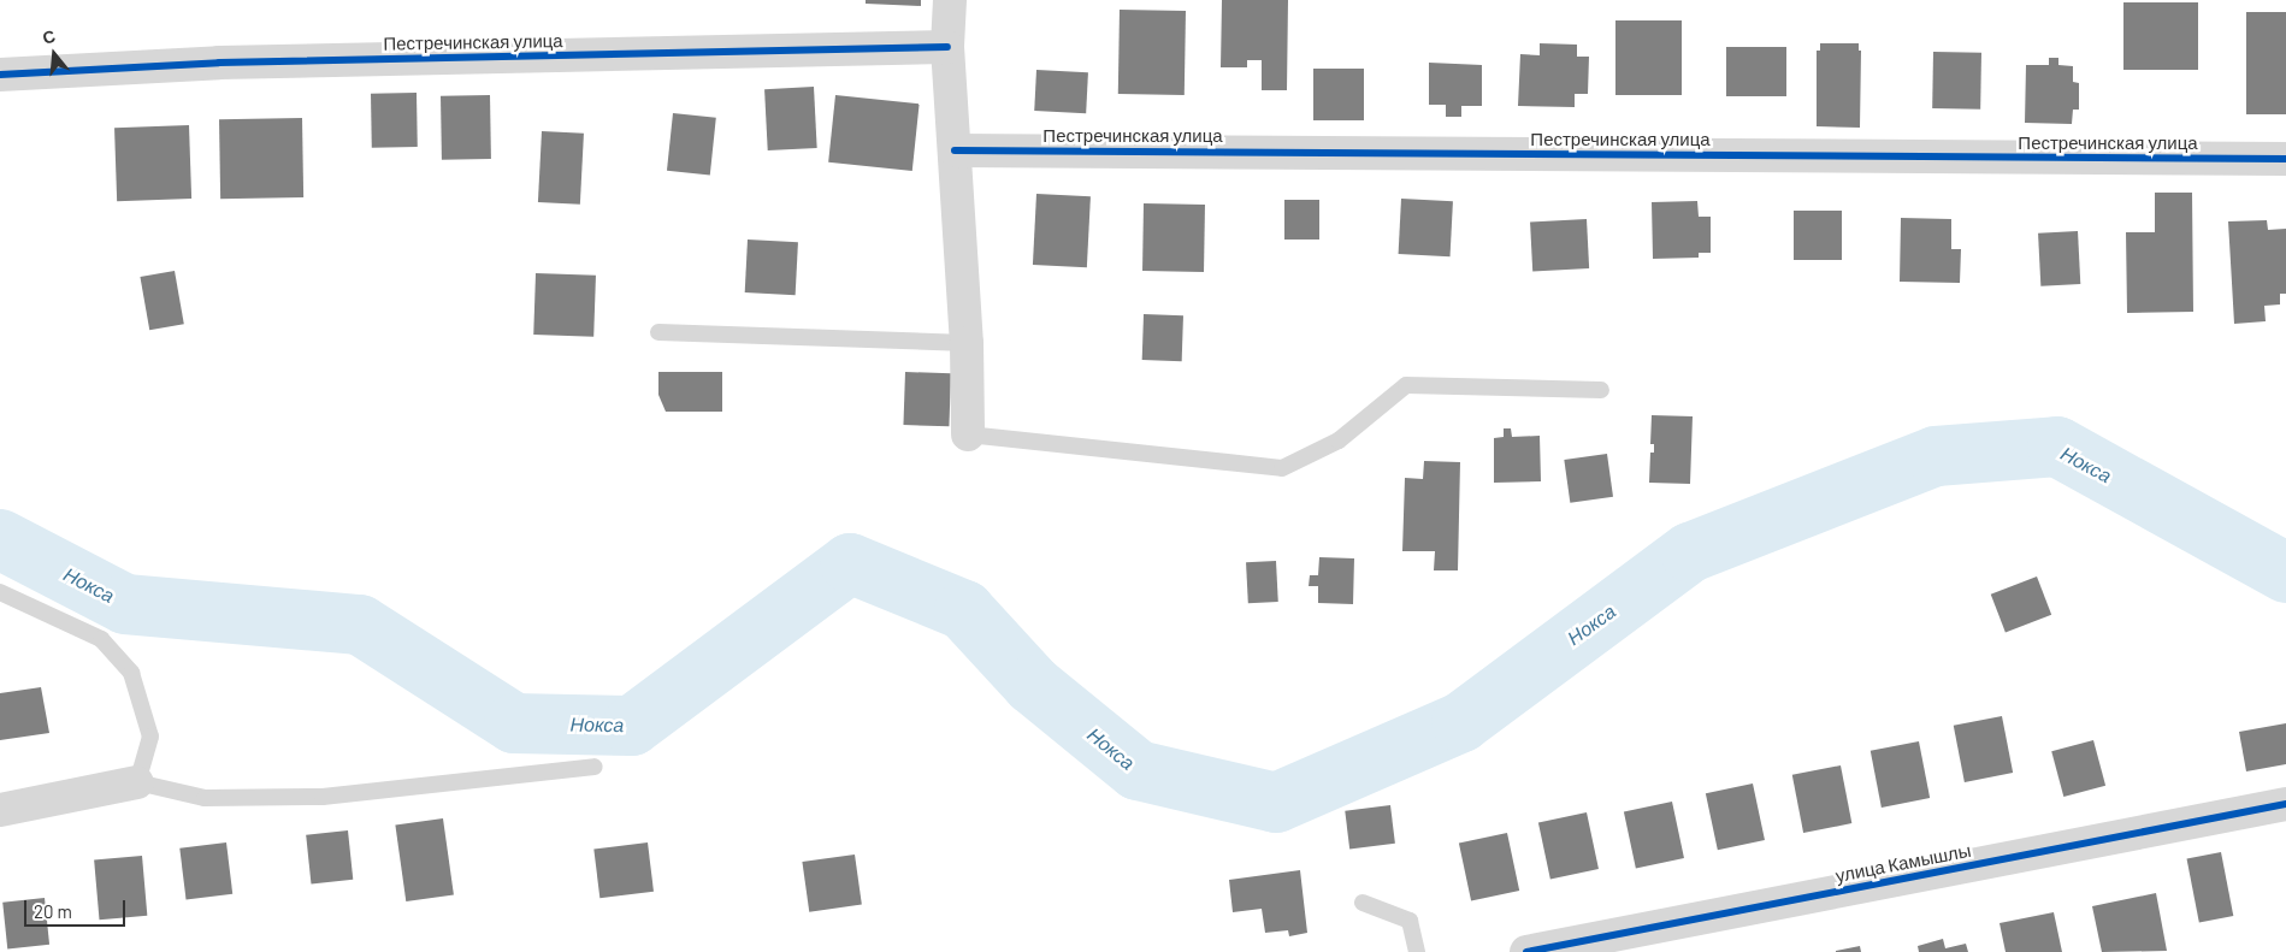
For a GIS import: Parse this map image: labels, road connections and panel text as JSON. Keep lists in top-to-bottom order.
{
  "streets": {
    "street": ["Пестречинская улица", "улица Камышлы"]
  },
  "water": ["Нокса"],
  "scale_bar": "20 m",
  "north": "top"
}
